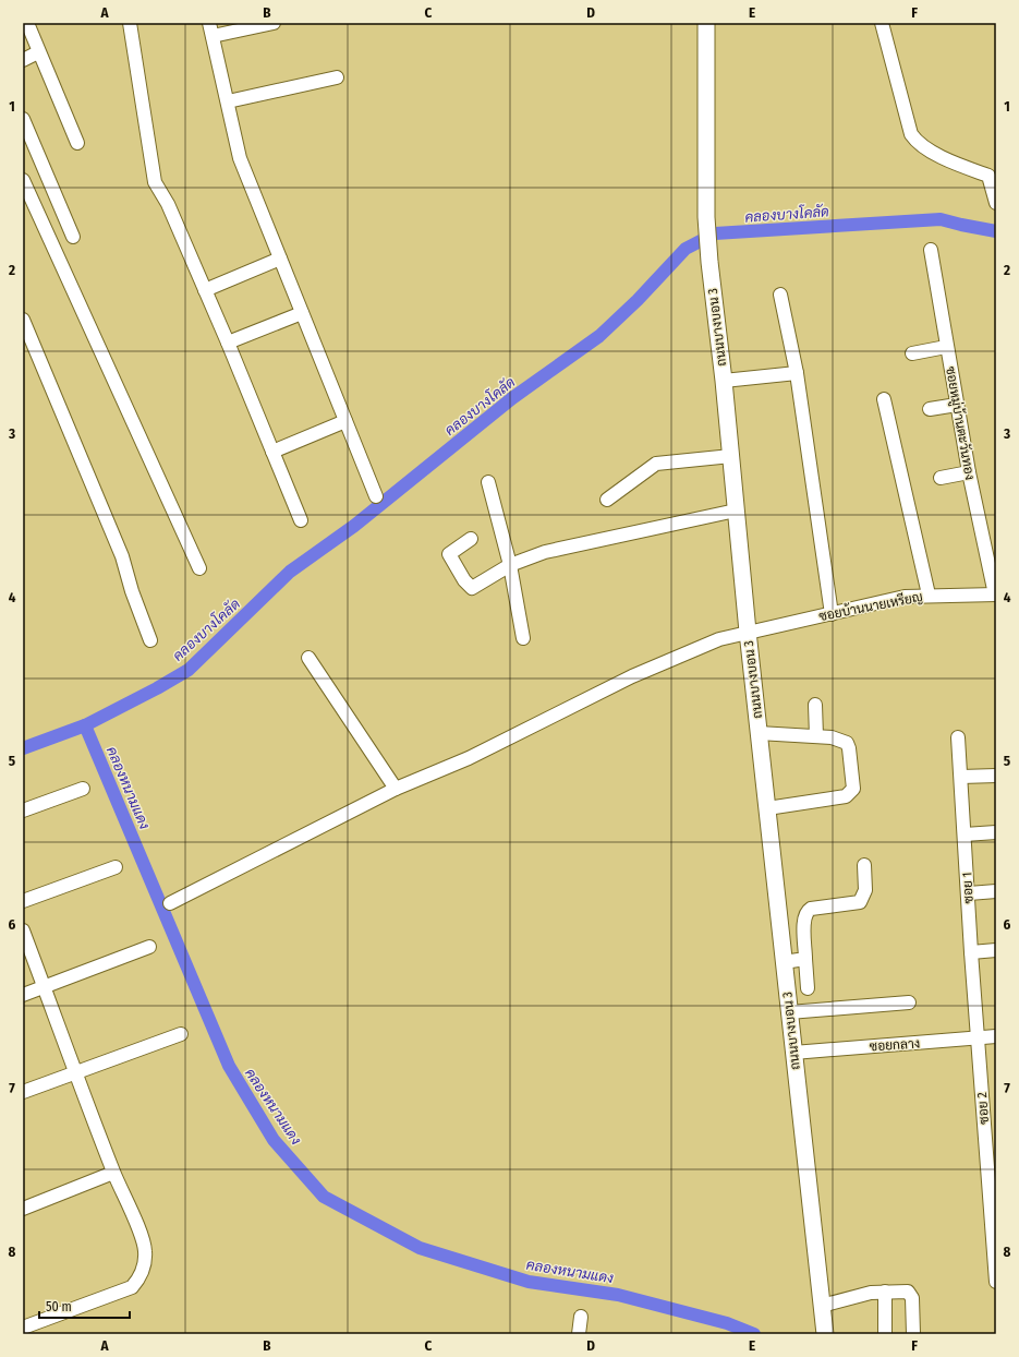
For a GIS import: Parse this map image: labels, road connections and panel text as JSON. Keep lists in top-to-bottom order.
{
  "streets": {
    "main road": ["ถนนบางบอน 3"],
    "street": [
      "ซอยหมู่บ้านตะวันทอง",
      "ซอยบ้านนายเหรียญ",
      "ซอย 1",
      "ซอยกลาง",
      "ซอย 2"
    ]
  },
  "crossings": [
    ["ถนนบางบอน 3", "ซอยบ้านนายเหรียญ"],
    ["ถนนบางบอน 3", "ซอยกลาง"],
    ["ซอยหมู่บ้านตะวันทอง", "ซอยบ้านนายเหรียญ"],
    ["ซอย 1", "ซอยกลาง"],
    ["ซอย 1", "ซอย 2"],
    ["ซอยกลาง", "ซอย 2"]
  ],
  "water": ["คลองบางโคลัด", "คลองหนามแดง"],
  "scale_bar": "50 m",
  "grid": {
    "columns": [
      "A",
      "B",
      "C",
      "D",
      "E",
      "F"
    ],
    "rows": [
      "1",
      "2",
      "3",
      "4",
      "5",
      "6",
      "7",
      "8"
    ]
  }
}
